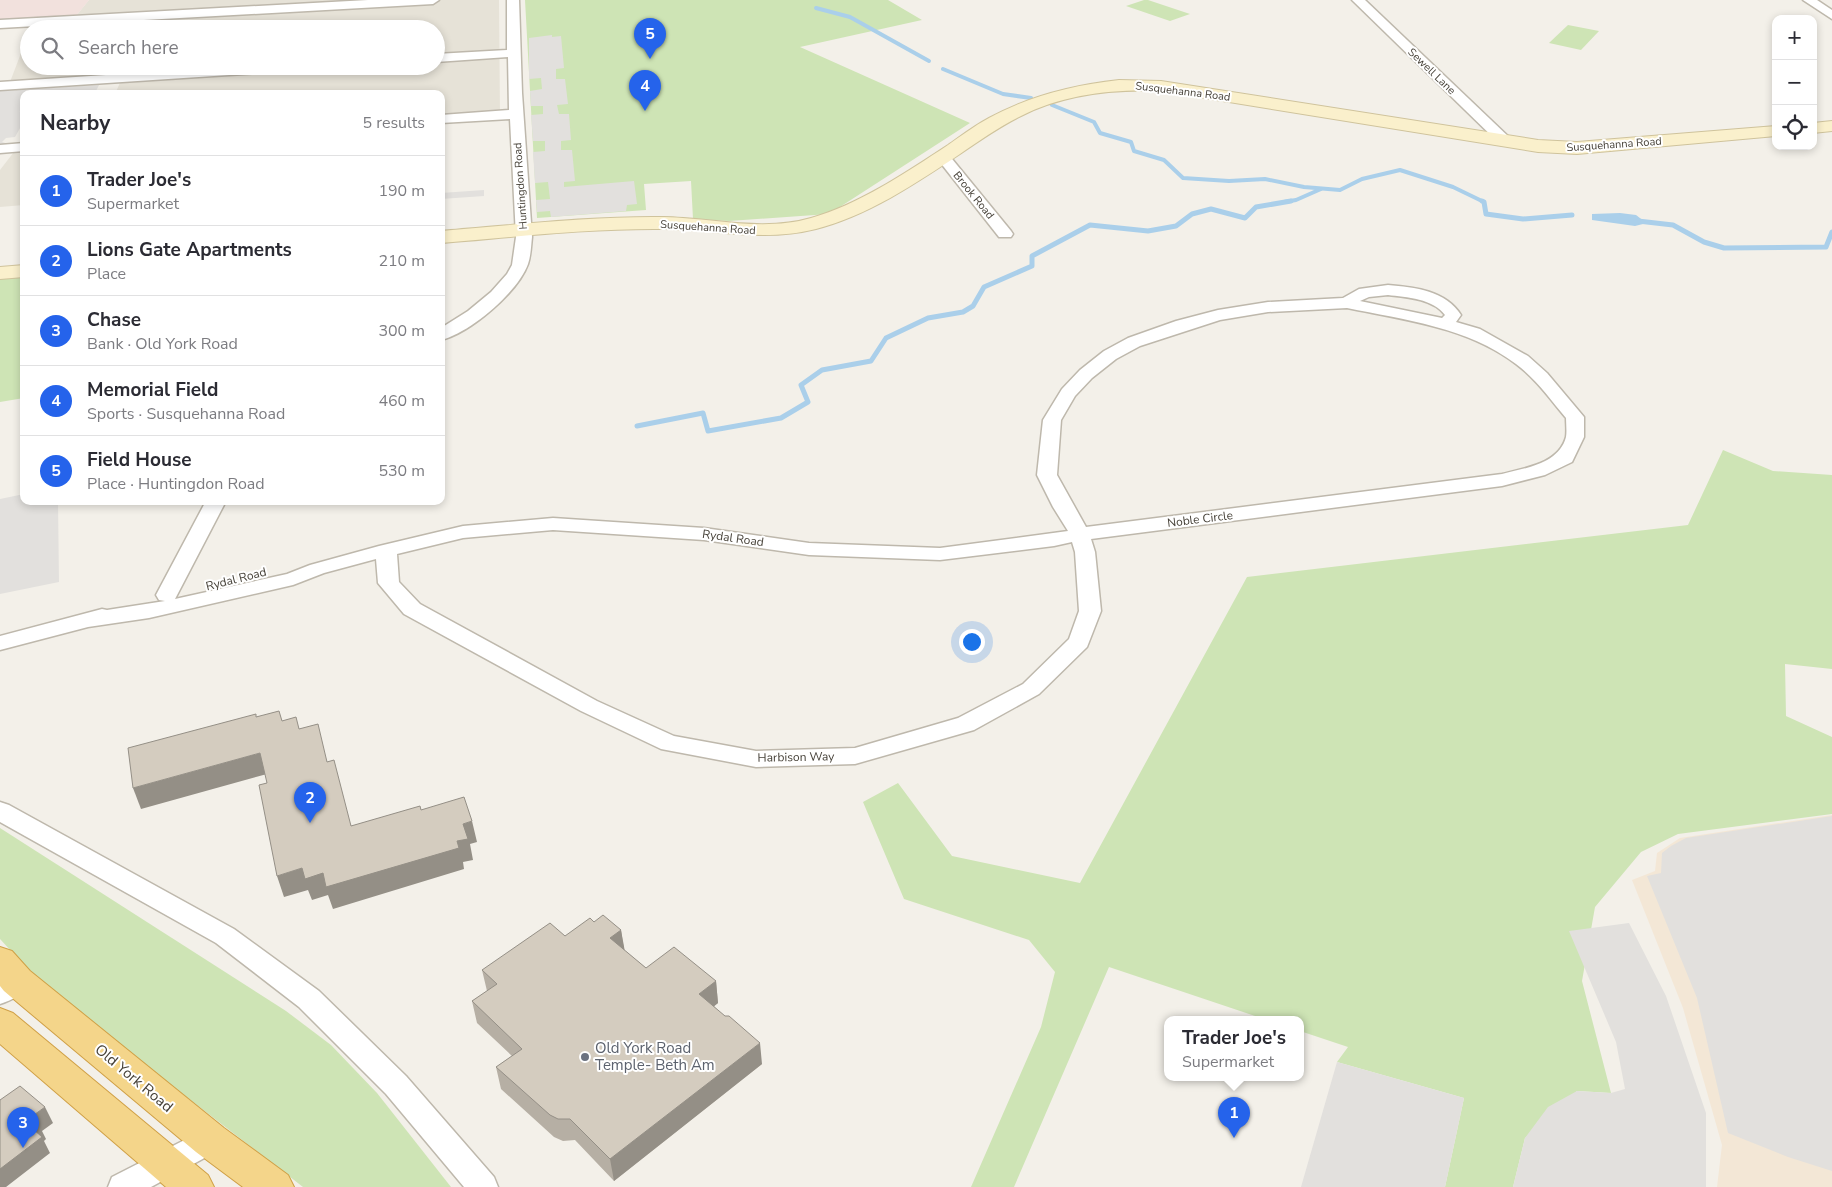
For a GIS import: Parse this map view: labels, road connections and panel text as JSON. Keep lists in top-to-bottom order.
{
  "streets": {
    "highway": ["Old York Road"],
    "main road": ["Susquehanna Road"],
    "street": [
      "Sewell Lane",
      "Huntingdon Road",
      "Brook Road",
      "Noble Circle",
      "Rydal Road",
      "Harbison Way"
    ]
  },
  "crossings": [
    ["Sewell Lane", "Susquehanna Road"],
    ["Susquehanna Road", "Huntingdon Road"],
    ["Susquehanna Road", "Brook Road"],
    ["Noble Circle", "Rydal Road"],
    ["Noble Circle", "Harbison Way"],
    ["Rydal Road", "Harbison Way"]
  ],
  "places": ["Old York Road Temple- Beth Am"],
  "page": {
    "map_buttons": ["+", "−"],
    "pins": [
      "5",
      "4",
      "2",
      "1",
      "3"
    ],
    "search": "Search here",
    "heading": ["Nearby", "5 results"],
    "list": [
      {
        "mark": "1",
        "name": "Trader Joe's",
        "note": "Supermarket",
        "value": "190 m"
      },
      {
        "mark": "2",
        "name": "Lions Gate Apartments",
        "note": "Place",
        "value": "210 m"
      },
      {
        "mark": "3",
        "name": "Chase",
        "note": "Bank · Old York Road",
        "value": "300 m"
      },
      {
        "mark": "4",
        "name": "Memorial Field",
        "note": "Sports · Susquehanna Road",
        "value": "460 m"
      },
      {
        "mark": "5",
        "name": "Field House",
        "note": "Place · Huntingdon Road",
        "value": "530 m"
      }
    ],
    "popup": ["Trader Joe's", "Supermarket"]
  }
}
